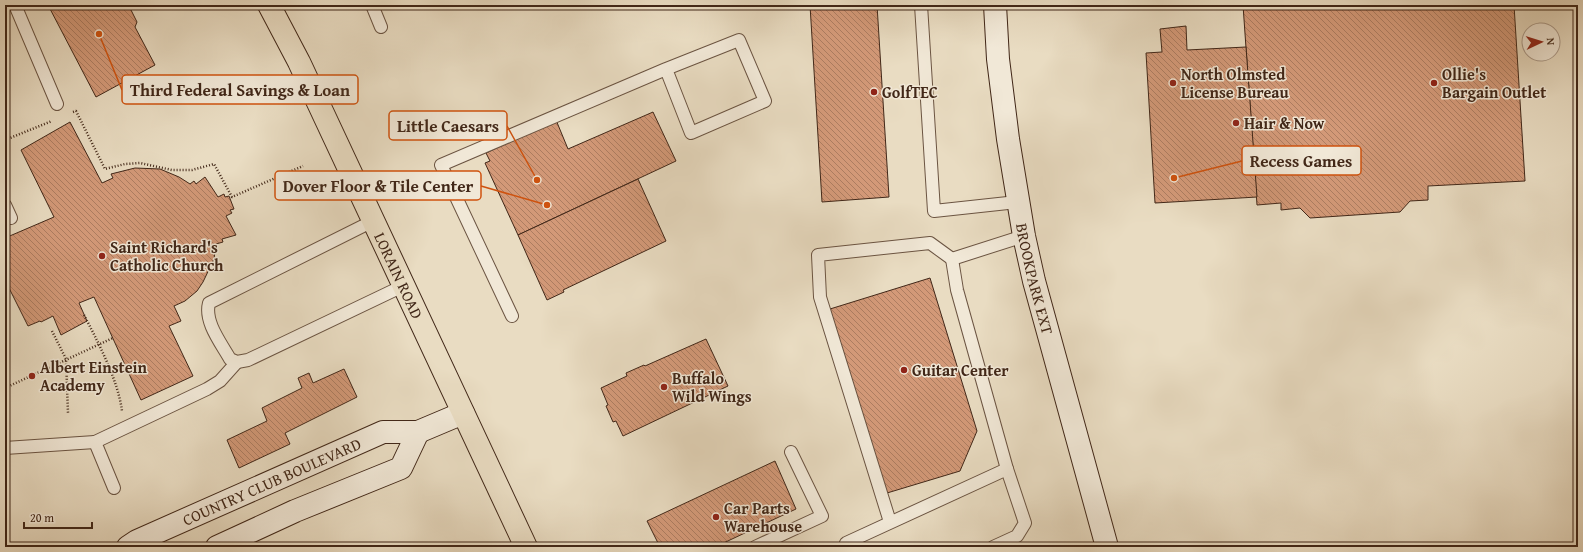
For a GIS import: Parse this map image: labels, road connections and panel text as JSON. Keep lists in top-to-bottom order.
{
  "streets": {
    "main road": ["LORAIN ROAD"],
    "street": ["BROOKPARK EXT", "COUNTRY CLUB BOULEVARD"]
  },
  "crossings": [
    ["LORAIN ROAD", "COUNTRY CLUB BOULEVARD"]
  ],
  "places": [
    "Third Federal Savings & Loan",
    "North Olmsted License Bureau",
    "Ollie's Bargain Outlet",
    "GolfTEC",
    "Hair & Now",
    "Recess Games",
    "Little Caesars",
    "Dover Floor & Tile Center",
    "Saint Richard's Catholic Church",
    "Guitar Center",
    "Albert Einstein Academy",
    "Buffalo Wild Wings",
    "Car Parts Warehouse"
  ],
  "scale_bar": "20 m",
  "north": "right"
}
